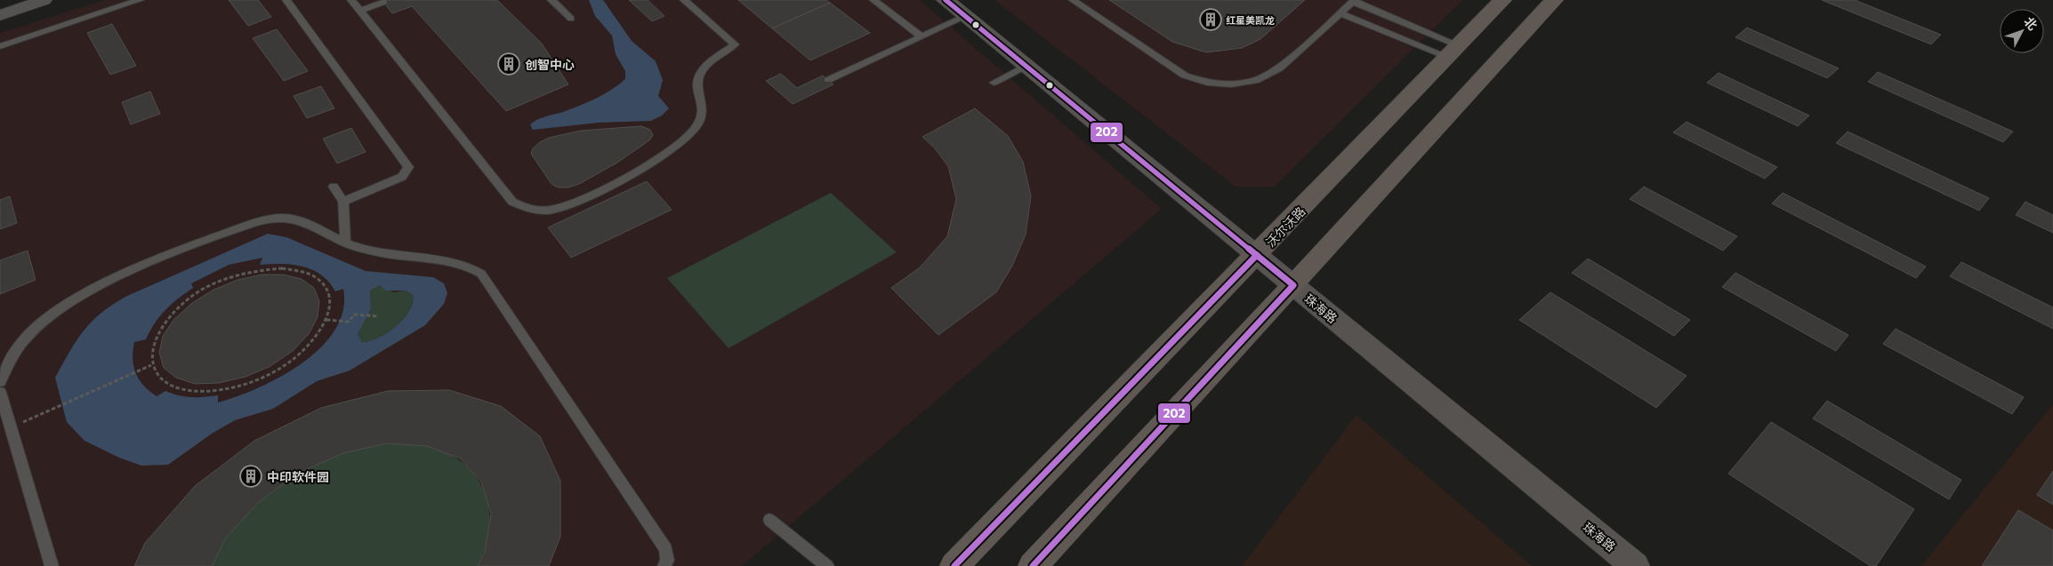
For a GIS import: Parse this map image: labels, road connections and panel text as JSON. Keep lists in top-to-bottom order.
{
  "streets": {
    "highway": ["沃尔沃路"],
    "main road": ["珠海路"]
  },
  "crossings": [
    ["沃尔沃路", "珠海路"]
  ],
  "places": {
    "building": ["红星美凯龙", "创智中心", "中印软件园"]
  },
  "lines": ["transit line 202"],
  "north": "top right"
}
